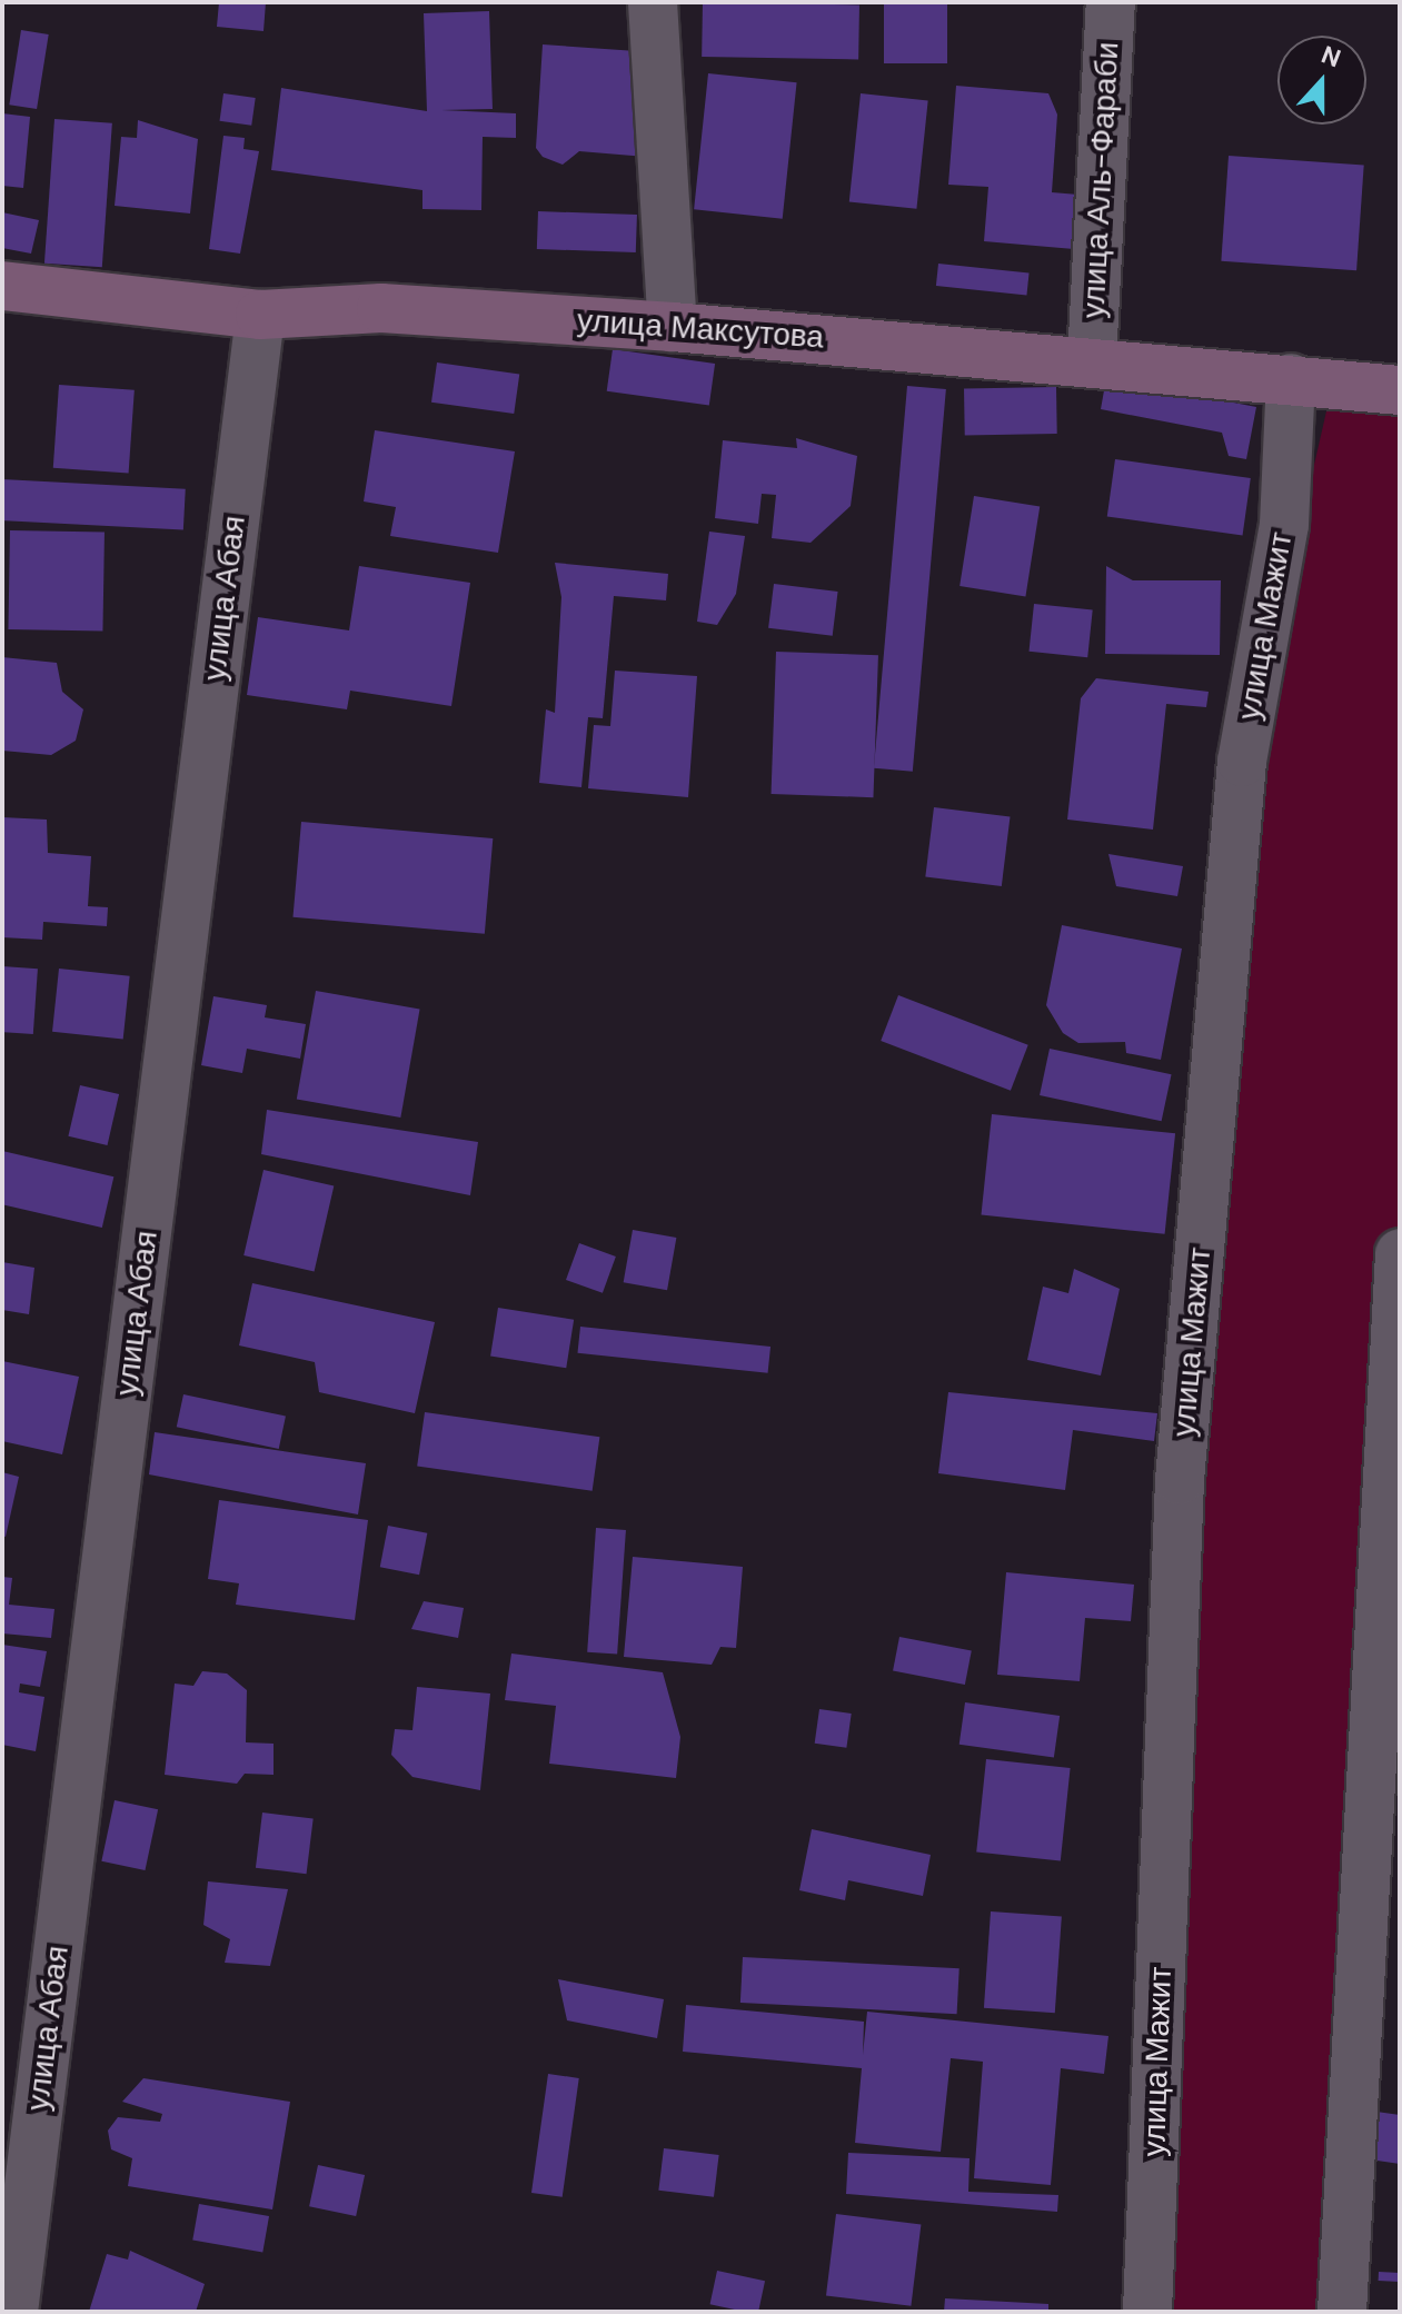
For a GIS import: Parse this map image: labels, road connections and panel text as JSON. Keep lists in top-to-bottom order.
{
  "streets": {
    "street": [
      "улица Аль-Фараби",
      "улица Максутова",
      "улица Абая",
      "улица Мажит"
    ]
  },
  "crossings": [
    ["улица Аль-Фараби", "улица Максутова"],
    ["улица Максутова", "улица Абая"],
    ["улица Максутова", "улица Мажит"]
  ],
  "north": "top"
}
